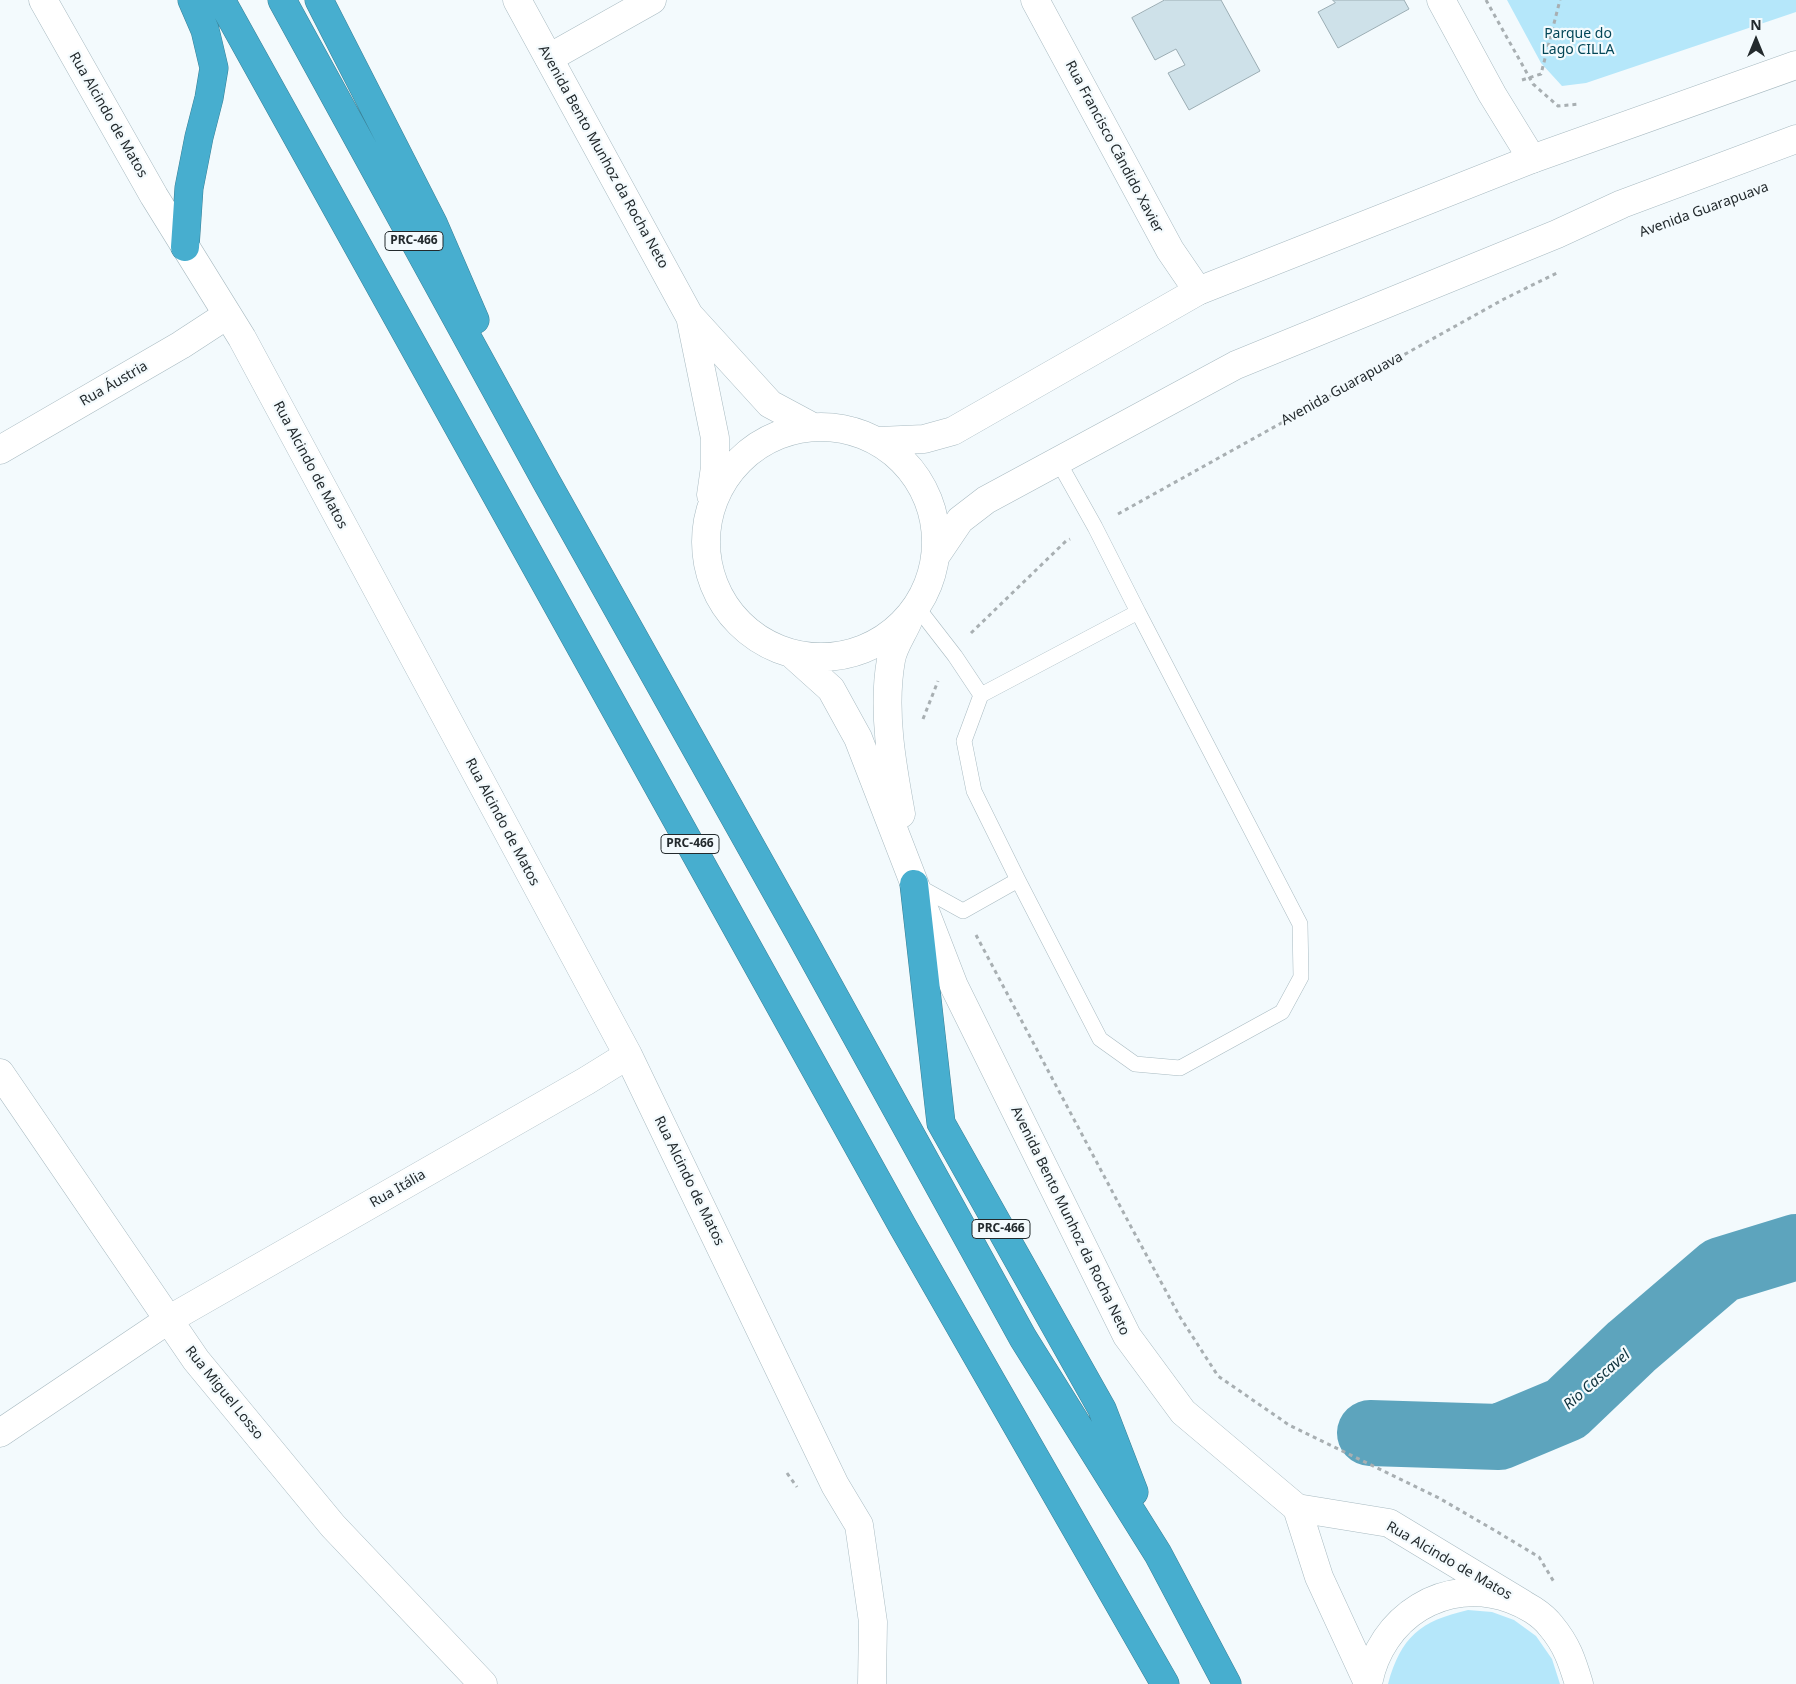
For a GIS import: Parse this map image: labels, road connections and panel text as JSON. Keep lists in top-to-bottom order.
{
  "streets": {
    "highway": ["PRC-466"],
    "main road": [
      "Rua Alcindo de Matos",
      "Rua Francisco Cândido Xavier",
      "Avenida Bento Munhoz da Rocha Neto",
      "Rua Áustria",
      "Rua Itália",
      "Rua Miguel Losso"
    ],
    "path": ["Avenida Guarapuava"]
  },
  "crossings": [
    ["Rua Alcindo de Matos", "Avenida Bento Munhoz da Rocha Neto"],
    ["Rua Alcindo de Matos", "Rua Áustria"],
    ["Rua Alcindo de Matos", "Rua Itália"],
    ["Avenida Bento Munhoz da Rocha Neto", "PRC-466"],
    ["Rua Itália", "Rua Miguel Losso"]
  ],
  "water": ["Rio Cascavel"],
  "parks": ["Parque do Lago CILLA"],
  "north": "top"
}
